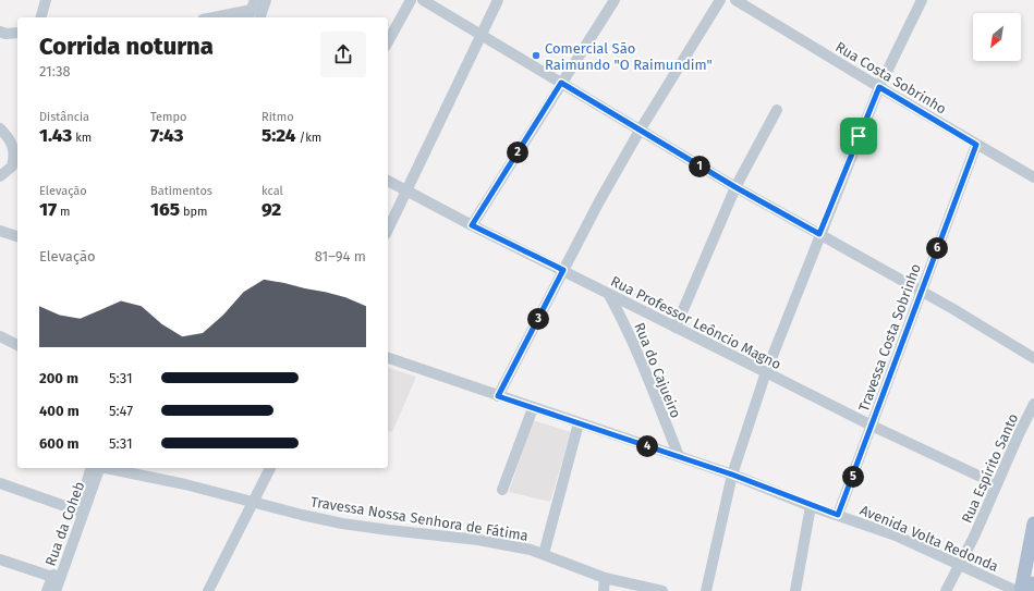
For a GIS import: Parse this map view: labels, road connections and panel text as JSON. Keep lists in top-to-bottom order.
{
  "streets": {
    "street": [
      "Rua Costa Sobrinho",
      "Rua Professor Leôncio Magno",
      "Travessa Costa Sobrinho",
      "Rua do Cajueiro",
      "Rua Espírito Santo",
      "Travessa Nossa Senhora de Fátima",
      "Rua da Coheb",
      "Avenida Volta Redonda"
    ]
  },
  "crossings": [
    ["Rua Costa Sobrinho", "Travessa Costa Sobrinho"],
    ["Rua Professor Leôncio Magno", "Travessa Costa Sobrinho"],
    ["Rua Professor Leôncio Magno", "Rua do Cajueiro"],
    ["Rua Professor Leôncio Magno", "Rua Espírito Santo"],
    ["Travessa Costa Sobrinho", "Avenida Volta Redonda"],
    ["Rua do Cajueiro", "Avenida Volta Redonda"],
    ["Rua Espírito Santo", "Avenida Volta Redonda"]
  ],
  "places": ["Comercial São Raimundo \"O Raimundim\""],
  "north": "bottom left",
  "page": {
    "heading": ["Corrida noturna", "21:38"],
    "stats": [
      ["Distância", "1.43 km"],
      ["Tempo", "7:43"],
      ["Ritmo", "5:24 /km"],
      ["Elevação", "17 m"],
      ["Batimentos", "165 bpm"],
      ["kcal", "92"]
    ],
    "pins": [
      "2",
      "1",
      "6",
      "3",
      "4",
      "5"
    ],
    "chart": ["Elevação", "81–94 m"],
    "list": [
      {
        "name": "200 m",
        "note": "5:31"
      },
      {
        "name": "400 m",
        "note": "5:47"
      },
      {
        "name": "600 m",
        "note": "5:31"
      }
    ]
  }
}
